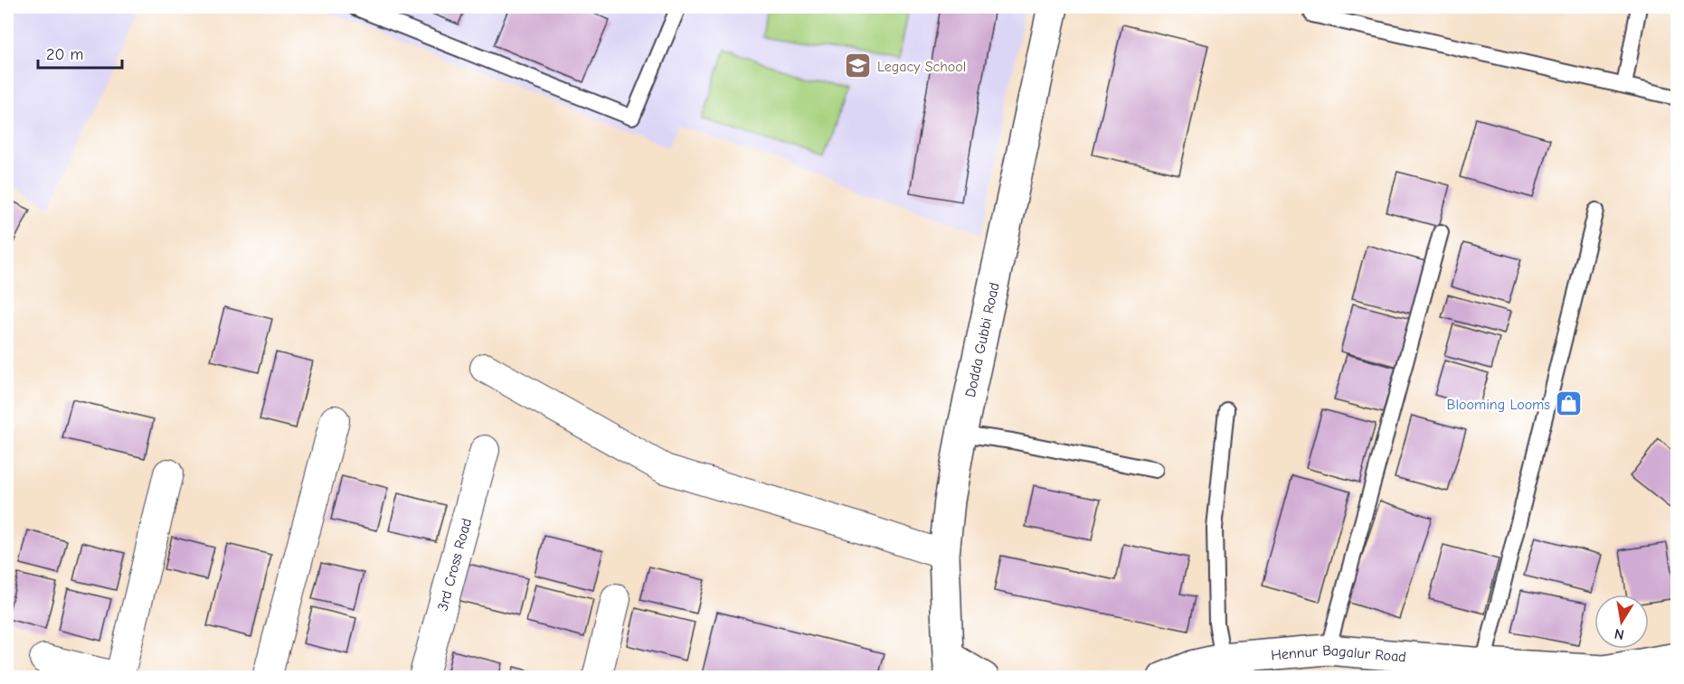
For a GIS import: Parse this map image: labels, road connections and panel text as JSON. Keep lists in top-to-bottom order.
{
  "streets": {
    "street": ["Dodda Gubbi Road", "3rd Cross Road", "Hennur Bagalur Road"]
  },
  "places": {
    "school or university": ["Legacy School"],
    "shop": ["Blooming Looms"]
  },
  "scale_bar": "20 m",
  "north": "bottom"
}
